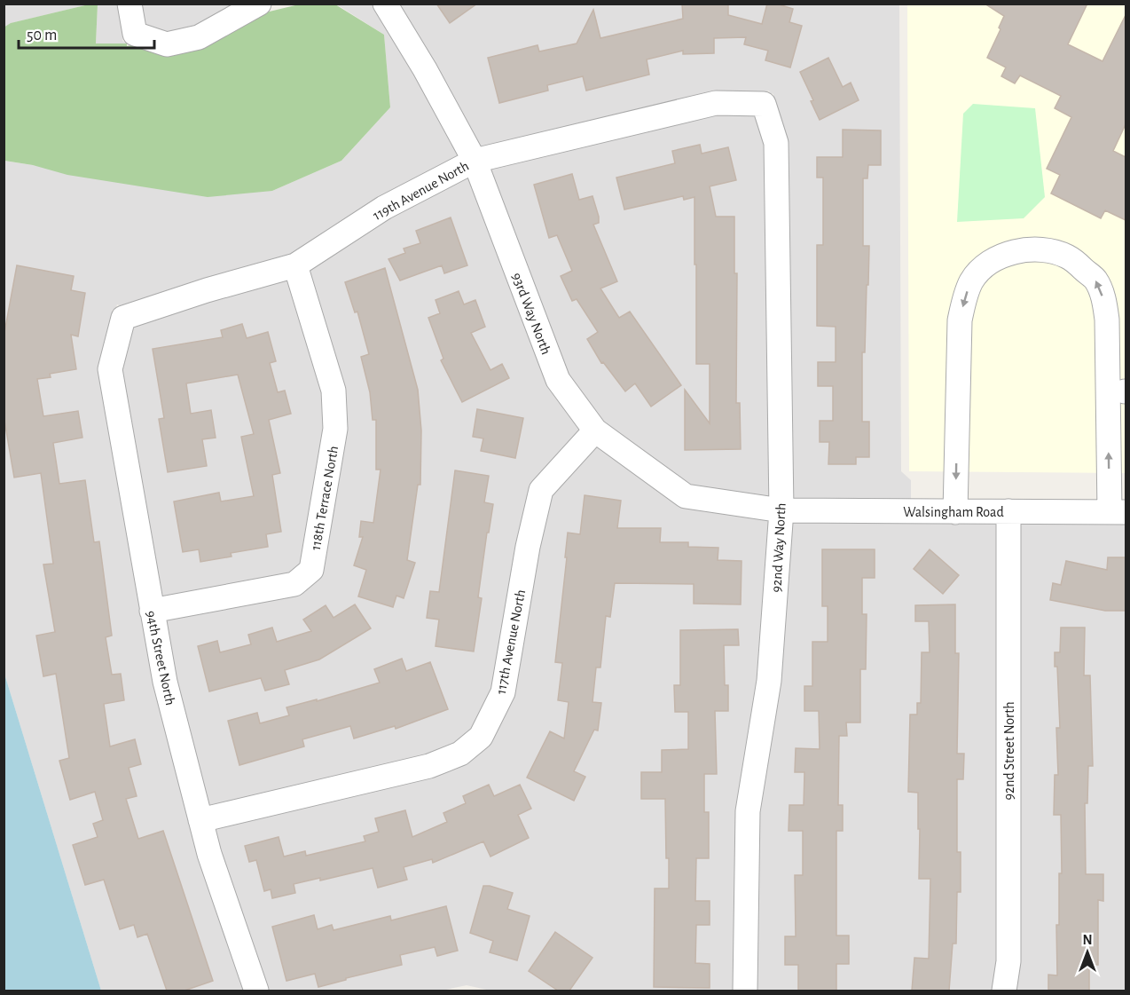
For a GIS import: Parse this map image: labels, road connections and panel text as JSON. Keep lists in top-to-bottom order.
{
  "streets": {
    "street": [
      "119th Avenue North",
      "93rd Way North",
      "118th Terrace North",
      "Walsingham Road",
      "92nd Way North",
      "117th Avenue North",
      "94th Street North",
      "92nd Street North"
    ]
  },
  "crossings": [
    ["119th Avenue North", "93rd Way North"],
    ["119th Avenue North", "118th Terrace North"],
    ["119th Avenue North", "92nd Way North"],
    ["119th Avenue North", "94th Street North"],
    ["93rd Way North", "Walsingham Road"],
    ["93rd Way North", "92nd Way North"],
    ["93rd Way North", "117th Avenue North"],
    ["118th Terrace North", "94th Street North"],
    ["Walsingham Road", "92nd Way North"],
    ["Walsingham Road", "92nd Street North"],
    ["117th Avenue North", "94th Street North"]
  ],
  "scale_bar": "50 m",
  "north": "top"
}
